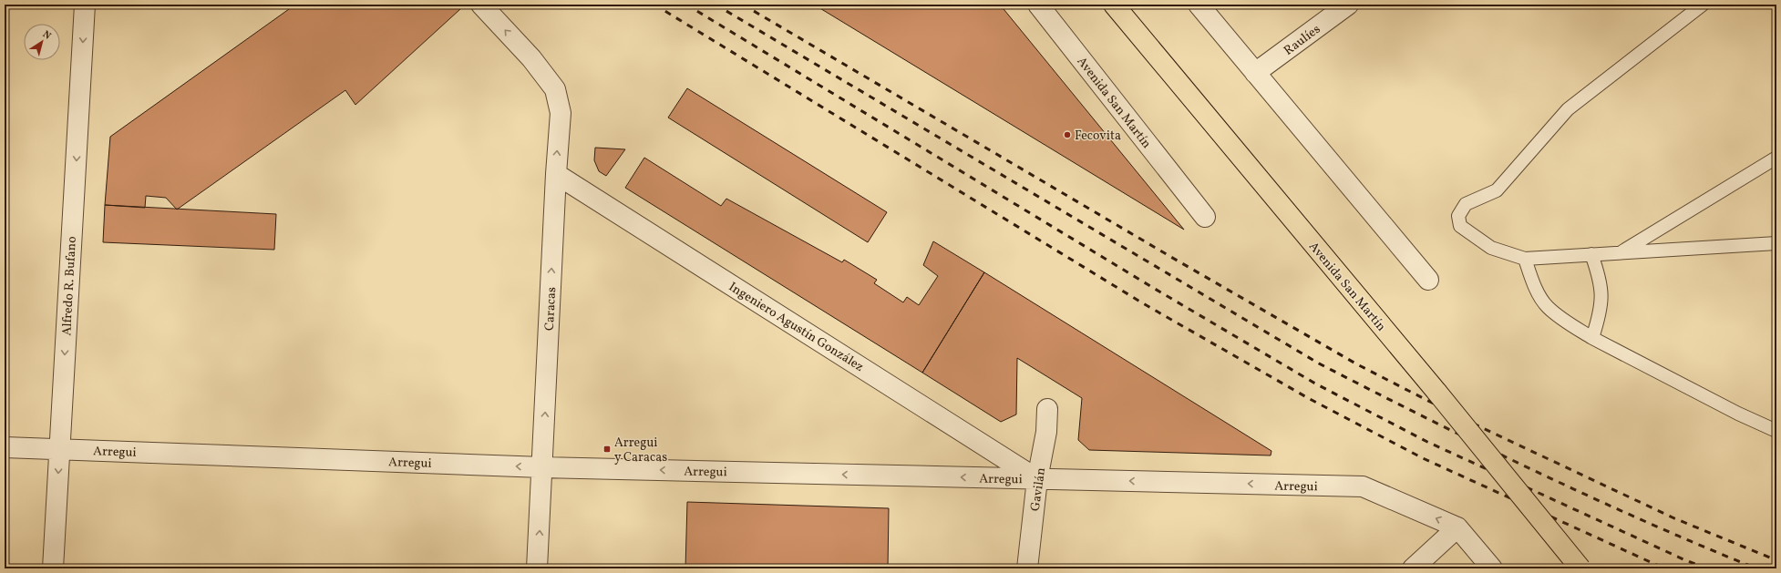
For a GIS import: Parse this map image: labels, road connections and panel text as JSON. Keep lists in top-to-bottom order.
{
  "streets": {
    "main road": ["Avenida San Martín"],
    "street": [
      "Raulíes",
      "Alfredo R. Bufano",
      "Caracas",
      "Ingeniero Agustín González",
      "Arregui",
      "Gavilán"
    ]
  },
  "crossings": [
    ["Alfredo R. Bufano", "Arregui"],
    ["Caracas", "Ingeniero Agustín González"],
    ["Caracas", "Arregui"],
    ["Ingeniero Agustín González", "Arregui"],
    ["Ingeniero Agustín González", "Gavilán"],
    ["Arregui", "Gavilán"]
  ],
  "one_way": ["Alfredo R. Bufano", "Caracas", "Arregui"],
  "places": {
    "other": ["Fecovita"],
    "transit": ["Arregui y Caracas"]
  },
  "north": "top right"
}
